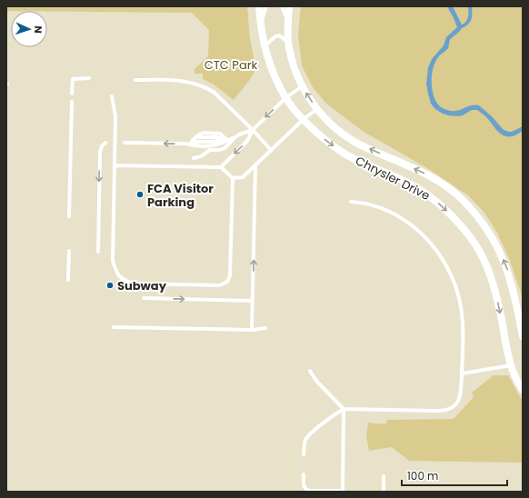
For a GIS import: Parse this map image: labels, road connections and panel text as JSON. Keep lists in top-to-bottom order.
{
  "streets": {
    "street": ["Chrysler Drive"]
  },
  "parks": ["CTC Park"],
  "places": ["FCA Visitor Parking", "Subway"],
  "scale_bar": "100 m",
  "north": "right"
}
